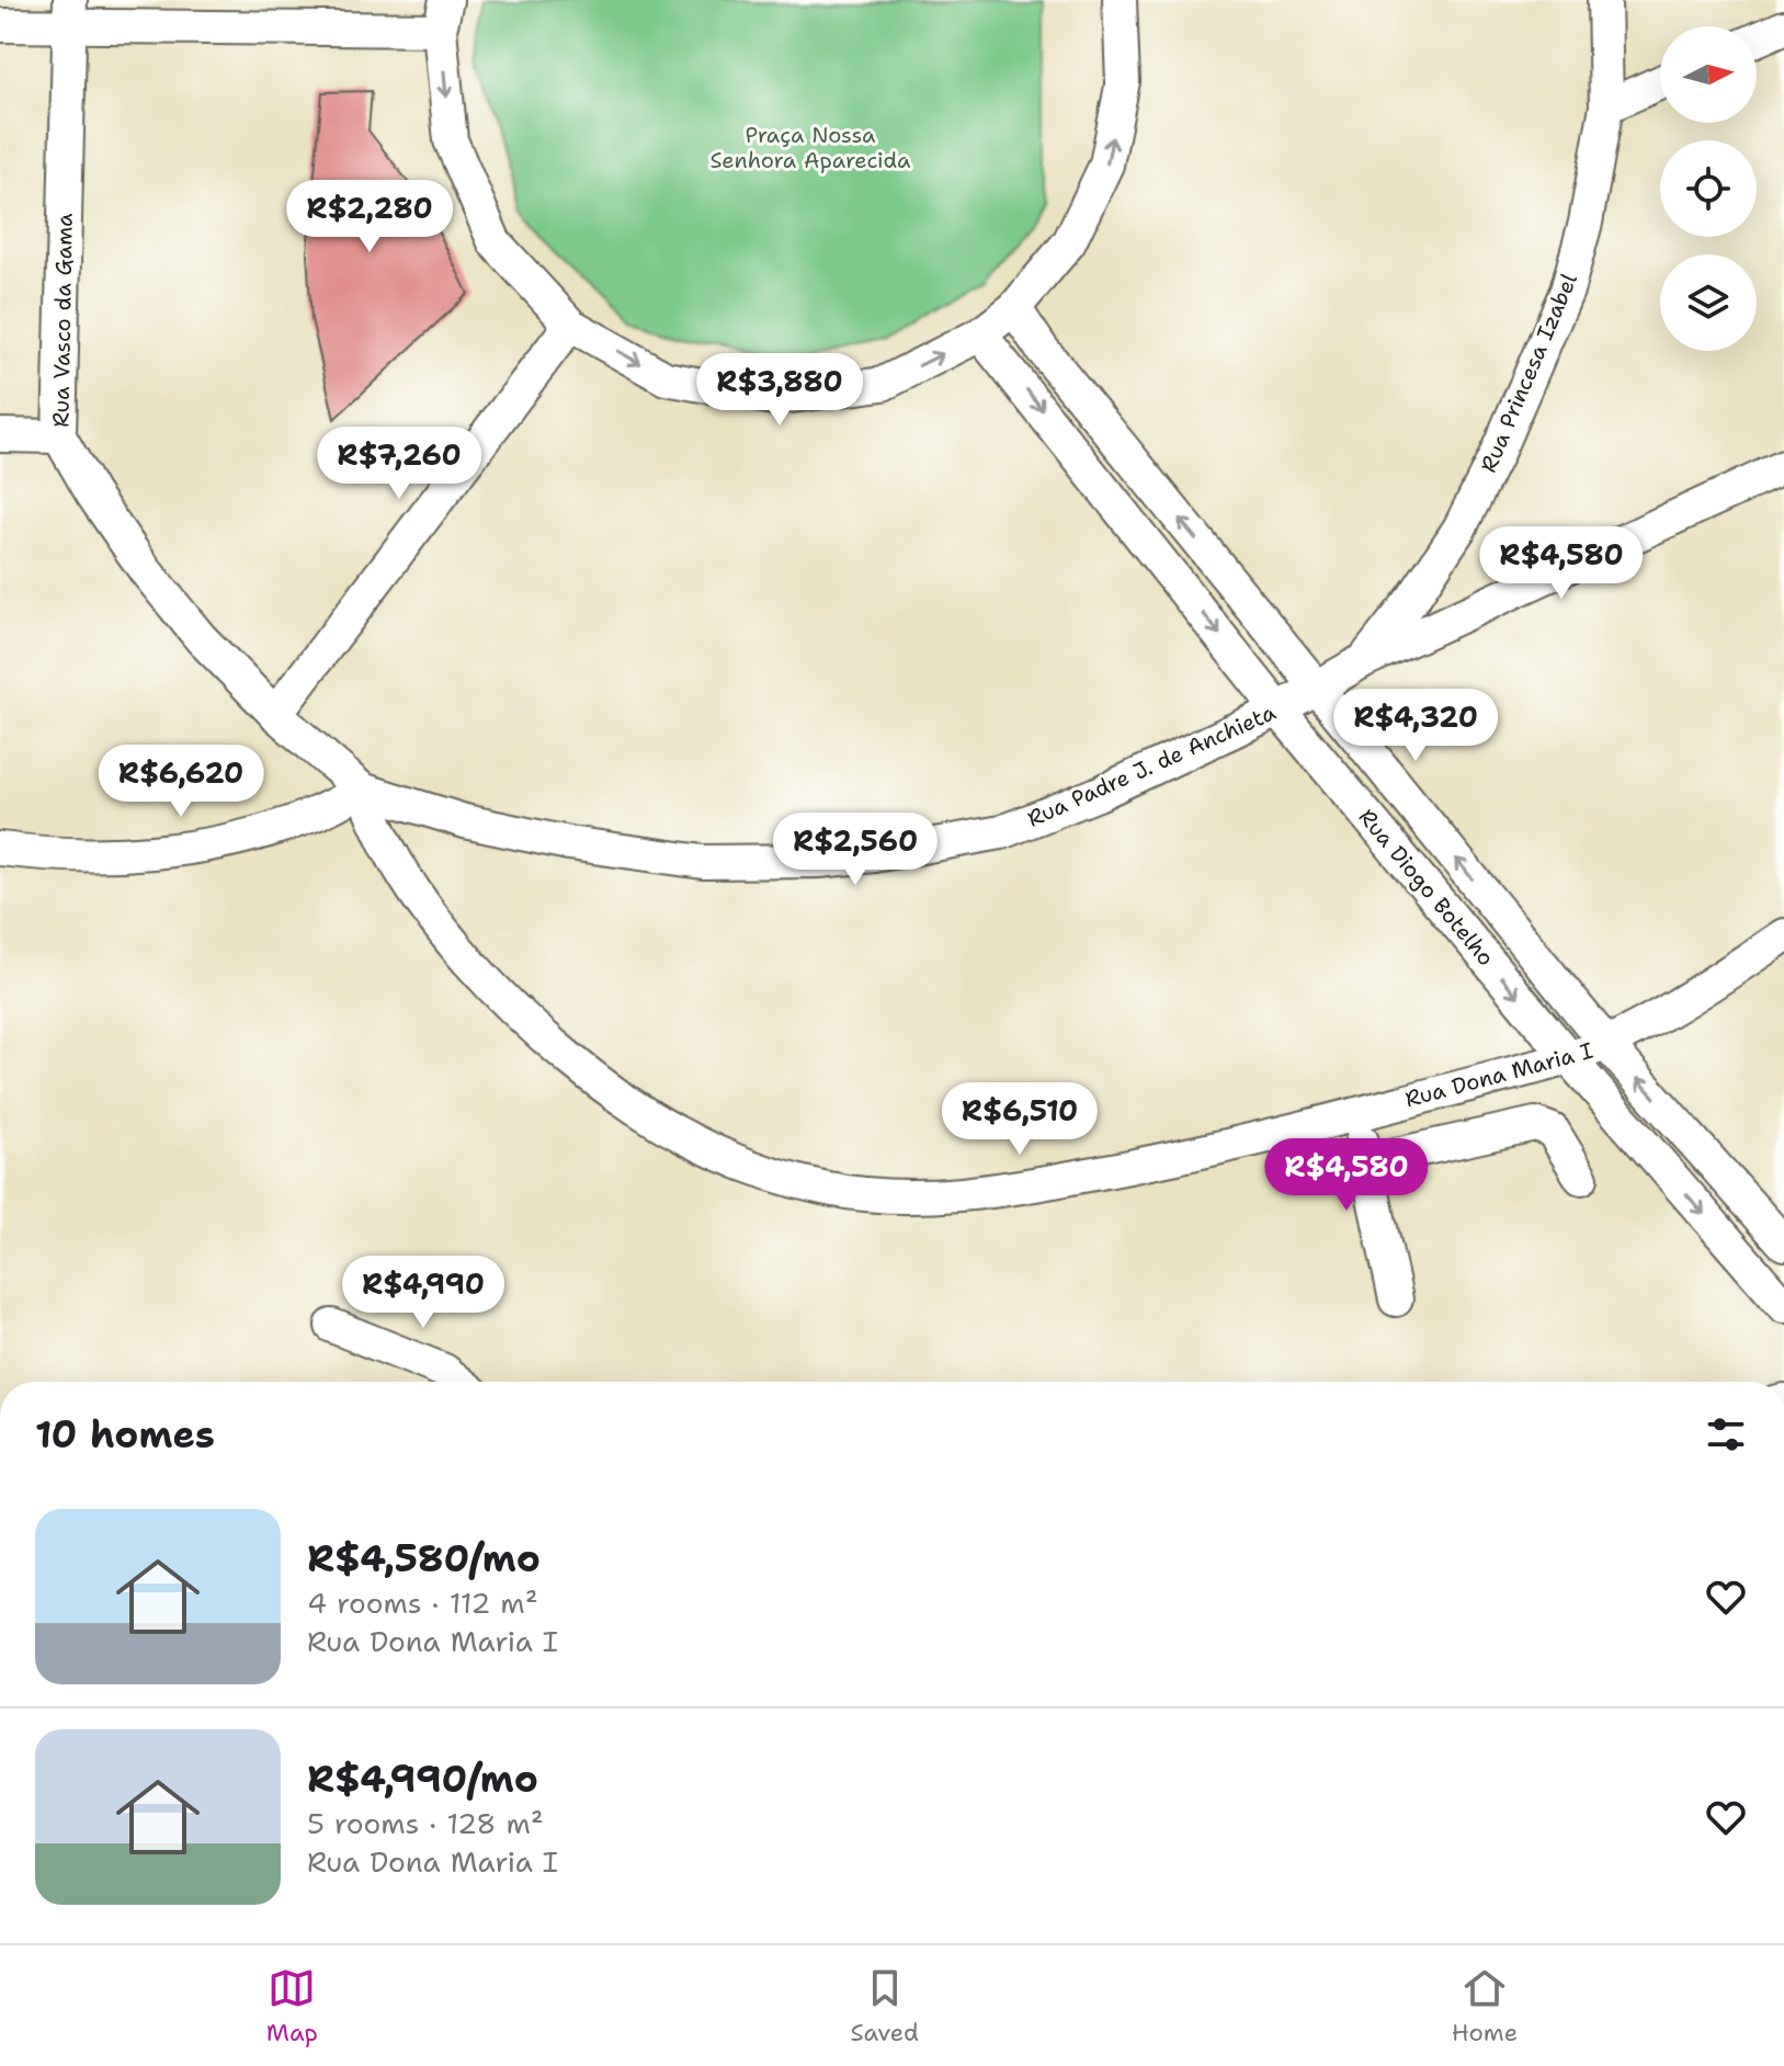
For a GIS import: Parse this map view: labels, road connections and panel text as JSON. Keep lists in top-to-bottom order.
{
  "streets": {
    "street": [
      "Rua Vasco da Gama",
      "Rua Princesa Izabel",
      "Rua Padre J. de Anchieta",
      "Rua Diogo Botelho",
      "Rua Dona Maria I"
    ]
  },
  "crossings": [
    ["Rua Vasco da Gama", "Rua Padre J. de Anchieta"],
    ["Rua Vasco da Gama", "Rua Dona Maria I"],
    ["Rua Princesa Izabel", "Rua Padre J. de Anchieta"],
    ["Rua Padre J. de Anchieta", "Rua Diogo Botelho"],
    ["Rua Padre J. de Anchieta", "Rua Dona Maria I"],
    ["Rua Diogo Botelho", "Rua Dona Maria I"]
  ],
  "parks": ["Praça Nossa Senhora Aparecida"],
  "north": "right",
  "page": {
    "price": [
      "R$2,280",
      "R$3,880",
      "R$7,260",
      "R$4,580",
      "R$4,320",
      "R$6,620",
      "R$2,560",
      "R$6,510",
      "R$4,580",
      "R$4,990"
    ],
    "heading": "10 homes",
    "list": [
      {
        "name": "R$4,580/mo",
        "note": "4 rooms · 112 m² · Rua Dona Maria I"
      },
      {
        "name": "R$4,990/mo",
        "note": "5 rooms · 128 m² · Rua Dona Maria I"
      }
    ],
    "tabs": ["Map", "Saved", "Home"]
  }
}
